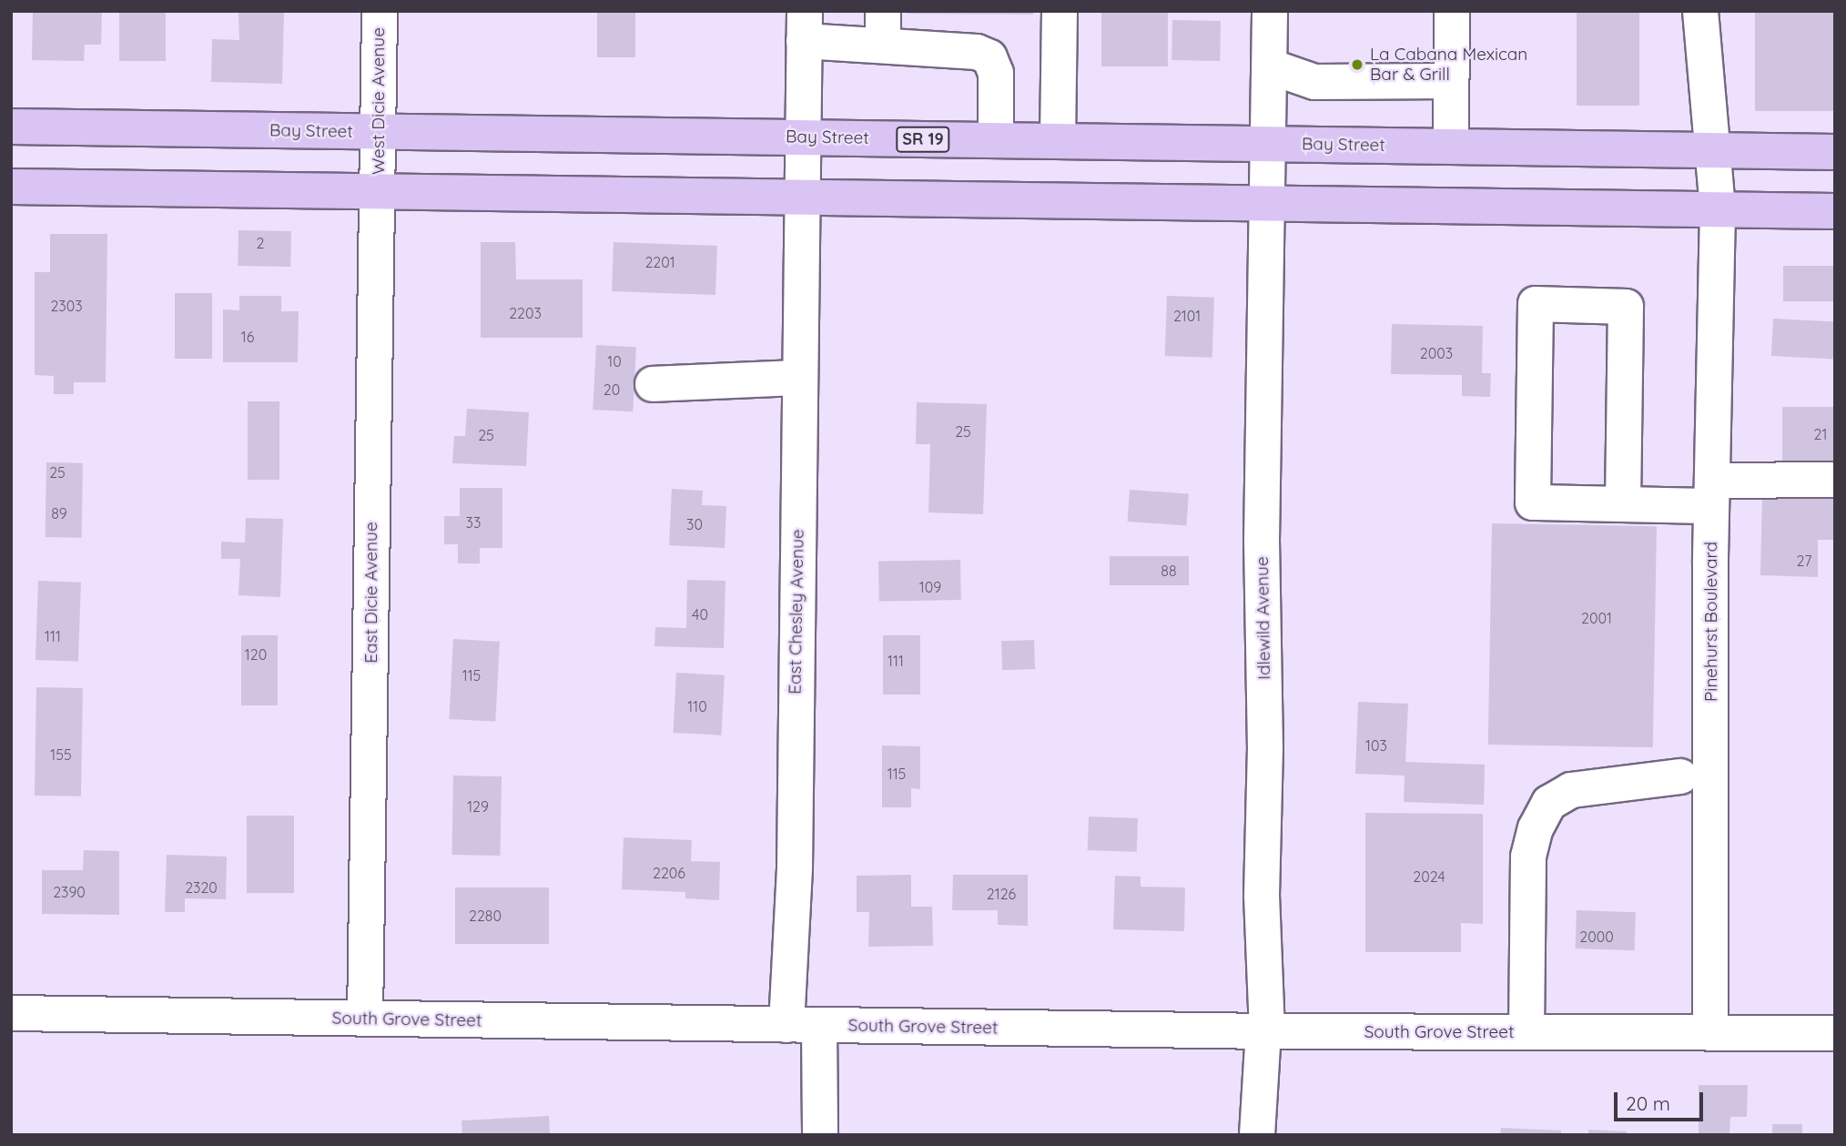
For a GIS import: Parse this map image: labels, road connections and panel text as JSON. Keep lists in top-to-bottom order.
{
  "streets": {
    "main road": ["Bay Street", "SR 19"],
    "street": [
      "West Dicie Avenue",
      "East Dicie Avenue",
      "East Chesley Avenue",
      "Idlewild Avenue",
      "Pinehurst Boulevard",
      "South Grove Street"
    ]
  },
  "crossings": [
    ["West Dicie Avenue", "Bay Street"],
    ["West Dicie Avenue", "East Dicie Avenue"],
    ["Bay Street", "East Chesley Avenue"],
    ["Bay Street", "Idlewild Avenue"],
    ["Bay Street", "Pinehurst Boulevard"],
    ["East Dicie Avenue", "South Grove Street"],
    ["East Chesley Avenue", "South Grove Street"],
    ["Idlewild Avenue", "South Grove Street"],
    ["Pinehurst Boulevard", "South Grove Street"]
  ],
  "places": ["La Cabana Mexican Bar & Grill"],
  "house_numbers": [
    "2",
    "2201",
    "2303",
    "2203",
    "2101",
    "16",
    "2003",
    "10",
    "20",
    "25",
    "21",
    "25",
    "25",
    "89",
    "33",
    "30",
    "27",
    "88",
    "109",
    "40",
    "2001",
    "111",
    "120",
    "111",
    "115",
    "110",
    "103",
    "155",
    "115",
    "129",
    "2206",
    "2024",
    "2320",
    "2390",
    "2126",
    "2280",
    "2000"
  ],
  "scale_bar": "20 m"
}
